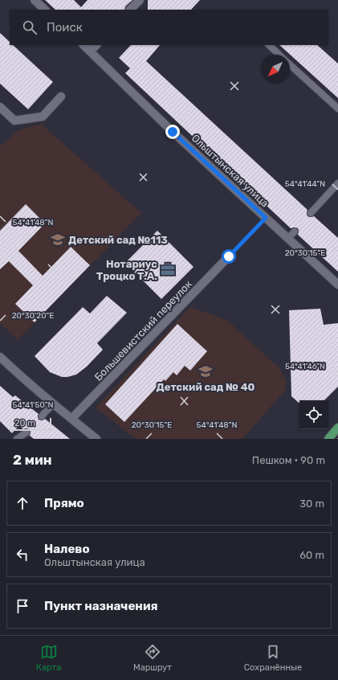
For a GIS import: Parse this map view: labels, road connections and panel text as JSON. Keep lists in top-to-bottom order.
{
  "streets": {
    "street": ["Ольштынская улица", "Большевистский переулок"]
  },
  "places": {
    "school or university": ["Детский сад №113", "Детский сад № 40"],
    "office": ["Нотариус Троцко Т.А."]
  },
  "scale_bar": "20 m",
  "north": "bottom left",
  "page": {
    "search": "Поиск",
    "scale": "20 m",
    "heading": ["2 мин", "Пешком · 90 m"],
    "list": [
      ["Прямо", "30 m"],
      ["Налево", "Ольштынская улица", "60 m"],
      "Пункт назначения"
    ],
    "nav": ["Карта", "Маршрут", "Сохранённые"]
  },
  "coordinates": [
    "54°41'44\"N",
    "54°41'48\"N",
    "20°30'15\"E",
    "20°30'20\"E",
    "54°41'46\"N",
    "54°41'50\"N"
  ]
}
